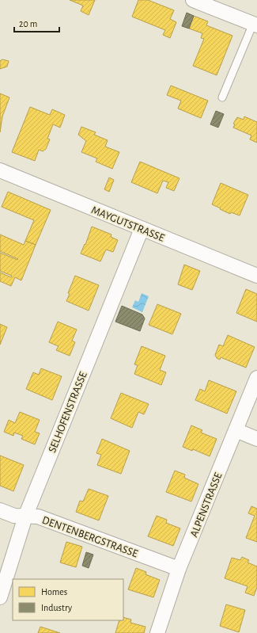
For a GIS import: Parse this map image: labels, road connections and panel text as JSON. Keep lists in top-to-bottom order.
{
  "streets": {
    "street": [
      "MAYGUTSTRASSE",
      "SELHOFENSTRASSE",
      "ALPENSTRASSE",
      "DENTENBERGSTRASSE"
    ]
  },
  "crossings": [
    ["MAYGUTSTRASSE", "SELHOFENSTRASSE"],
    ["SELHOFENSTRASSE", "DENTENBERGSTRASSE"],
    ["ALPENSTRASSE", "DENTENBERGSTRASSE"]
  ],
  "legend": ["Homes", "Industry"],
  "scale_bar": "20 m"
}
